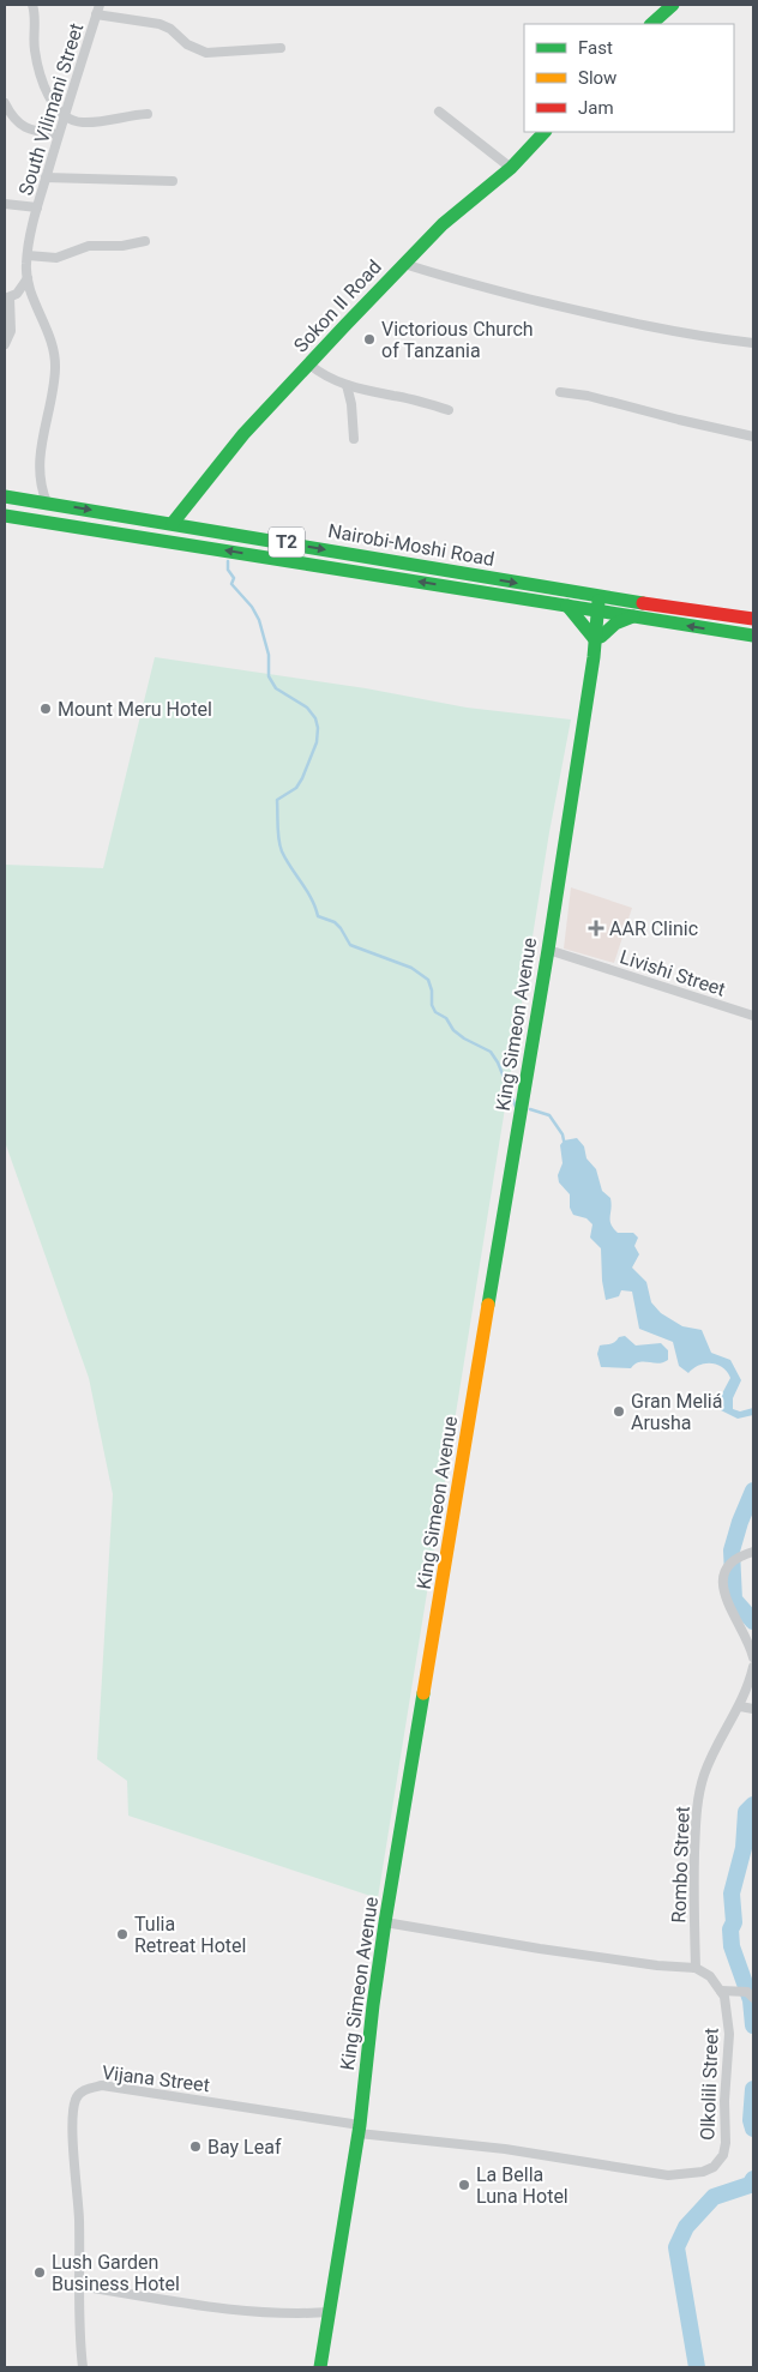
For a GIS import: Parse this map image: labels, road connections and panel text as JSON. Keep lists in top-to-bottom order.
{
  "streets": {
    "main road": [
      "Sokon II Road",
      "T2",
      "Nairobi-Moshi Road",
      "King Simeon Avenue"
    ],
    "street": [
      "South Vilimani Street",
      "Livishi Street",
      "Rombo Street",
      "Vijana Street",
      "Olkolili Street"
    ]
  },
  "crossings": [
    ["South Vilimani Street", "Nairobi-Moshi Road"],
    ["Sokon II Road", "Nairobi-Moshi Road"],
    ["T2", "Nairobi-Moshi Road"],
    ["T2", "King Simeon Avenue"],
    ["Nairobi-Moshi Road", "King Simeon Avenue"],
    ["Livishi Street", "King Simeon Avenue"],
    ["King Simeon Avenue", "Vijana Street"],
    ["King Simeon Avenue", "Olkolili Street"],
    ["Vijana Street", "Olkolili Street"]
  ],
  "places": {
    "other": [
      "Victorious Church of Tanzania",
      "Mount Meru Hotel",
      "Gran Meliá Arusha",
      "Tulia Retreat Hotel",
      "Bay Leaf",
      "La Bella Luna Hotel",
      "Lush Garden Business Hotel"
    ],
    "health": ["AAR Clinic"]
  },
  "legend": ["Fast", "Slow", "Jam"]
}
